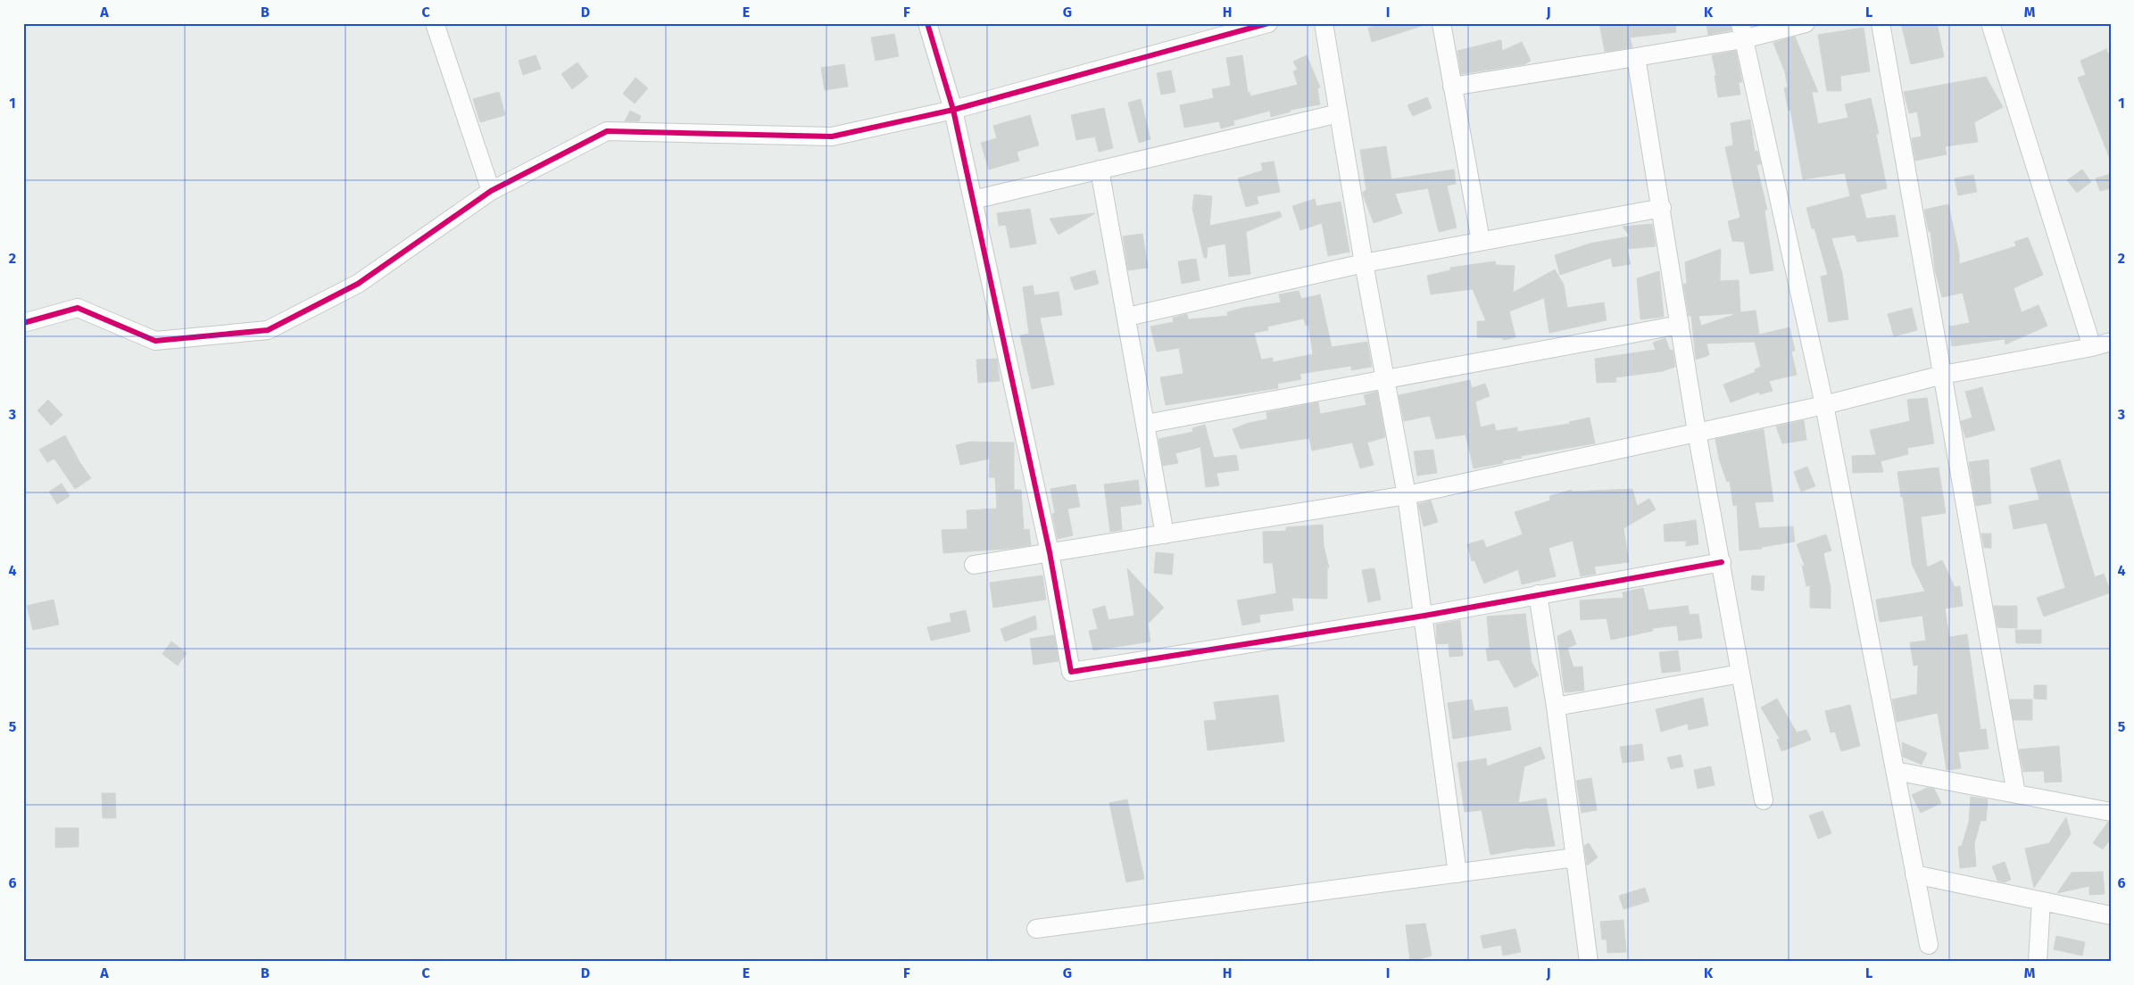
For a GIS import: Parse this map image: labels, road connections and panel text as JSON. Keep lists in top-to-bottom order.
{
  "grid": {
    "columns": [
      "A",
      "B",
      "C",
      "D",
      "E",
      "F",
      "G",
      "H",
      "I",
      "J",
      "K",
      "L",
      "M"
    ],
    "rows": [
      "1",
      "2",
      "3",
      "4",
      "5",
      "6"
    ]
  }
}
